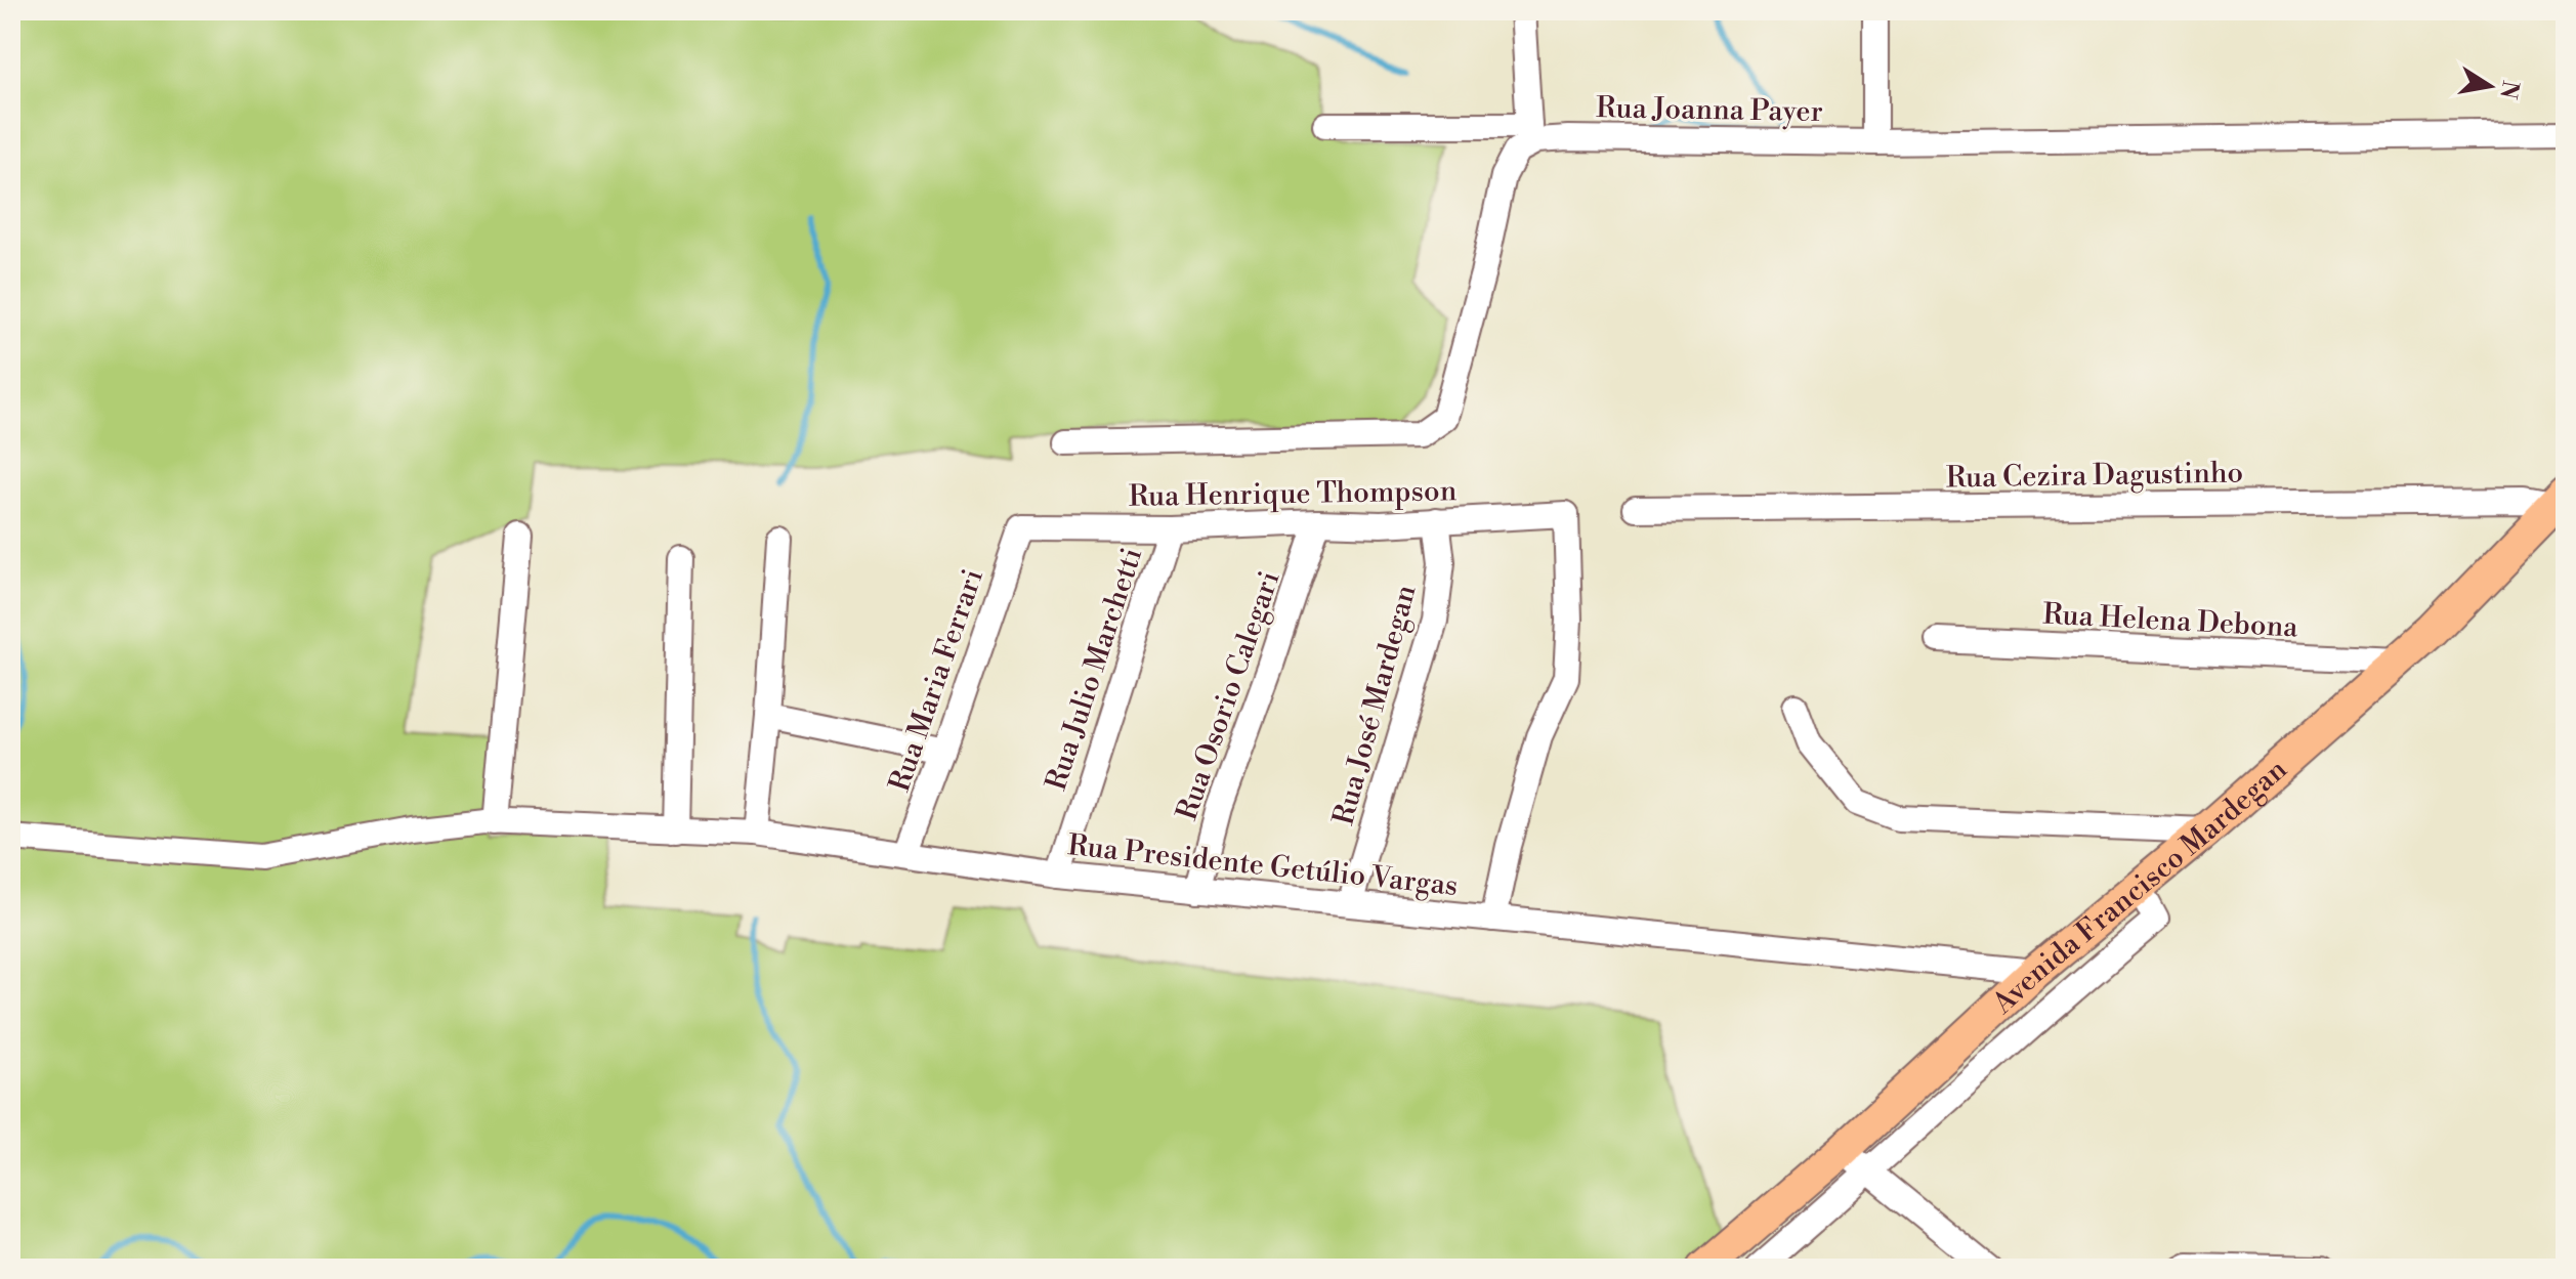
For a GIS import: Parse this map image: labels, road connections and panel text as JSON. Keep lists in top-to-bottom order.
{
  "streets": {
    "main road": ["Avenida Francisco Mardegan"],
    "street": [
      "Rua Joanna Payer",
      "Rua Cezira Dagustinho",
      "Rua Henrique Thompson",
      "Rua Helena Debona",
      "Rua Julio Marchetti",
      "Rua Maria Ferrari",
      "Rua Osorio Calegari",
      "Rua José Mardegan",
      "Rua Presidente Getúlio Vargas"
    ]
  },
  "crossings": [
    ["Rua Cezira Dagustinho", "Avenida Francisco Mardegan"],
    ["Rua Henrique Thompson", "Rua Julio Marchetti"],
    ["Rua Henrique Thompson", "Rua Maria Ferrari"],
    ["Rua Henrique Thompson", "Rua Osorio Calegari"],
    ["Rua Henrique Thompson", "Rua José Mardegan"],
    ["Rua Henrique Thompson", "Rua Presidente Getúlio Vargas"],
    ["Rua Helena Debona", "Avenida Francisco Mardegan"],
    ["Rua Julio Marchetti", "Rua Presidente Getúlio Vargas"],
    ["Rua Maria Ferrari", "Rua Presidente Getúlio Vargas"],
    ["Rua Osorio Calegari", "Rua Presidente Getúlio Vargas"],
    ["Rua José Mardegan", "Rua Presidente Getúlio Vargas"],
    ["Rua Presidente Getúlio Vargas", "Avenida Francisco Mardegan"]
  ],
  "north": "right"
}
